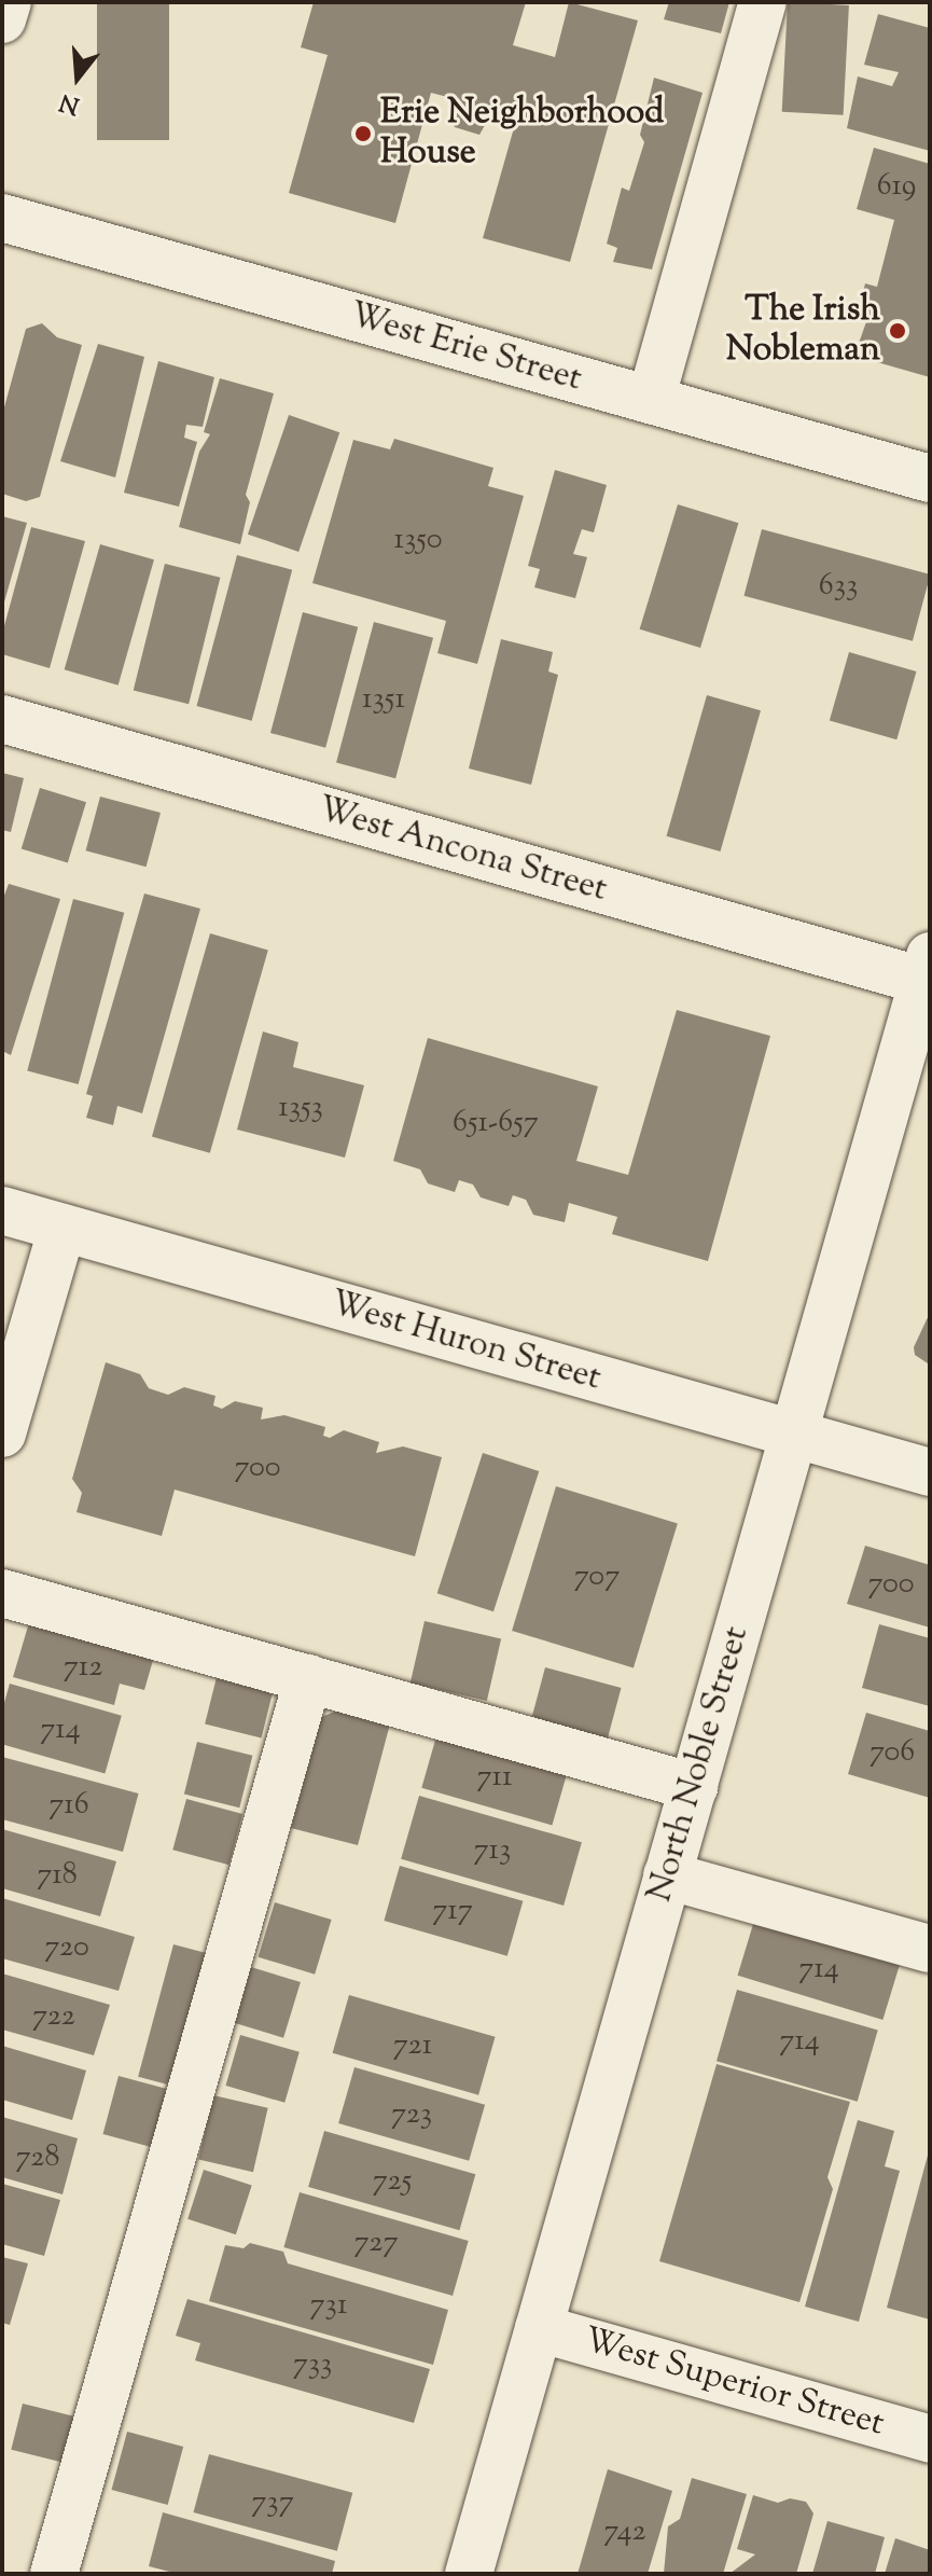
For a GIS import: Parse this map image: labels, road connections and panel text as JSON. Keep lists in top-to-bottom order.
{
  "streets": {
    "street": [
      "West Erie Street",
      "West Ancona Street",
      "West Huron Street",
      "North Noble Street",
      "West Superior Street"
    ]
  },
  "crossings": [
    ["West Ancona Street", "North Noble Street"],
    ["West Huron Street", "North Noble Street"],
    ["North Noble Street", "West Superior Street"]
  ],
  "places": ["Erie Neighborhood House", "The Irish Nobleman"],
  "house_numbers": [
    "619",
    "1350",
    "633",
    "1351",
    "1353",
    "651-657",
    "700",
    "707",
    "700",
    "712",
    "714",
    "706",
    "711",
    "716",
    "713",
    "718",
    "717",
    "720",
    "714",
    "722",
    "714",
    "721",
    "723",
    "728",
    "725",
    "727",
    "731",
    "733",
    "737",
    "742"
  ],
  "north": "bottom"
}
